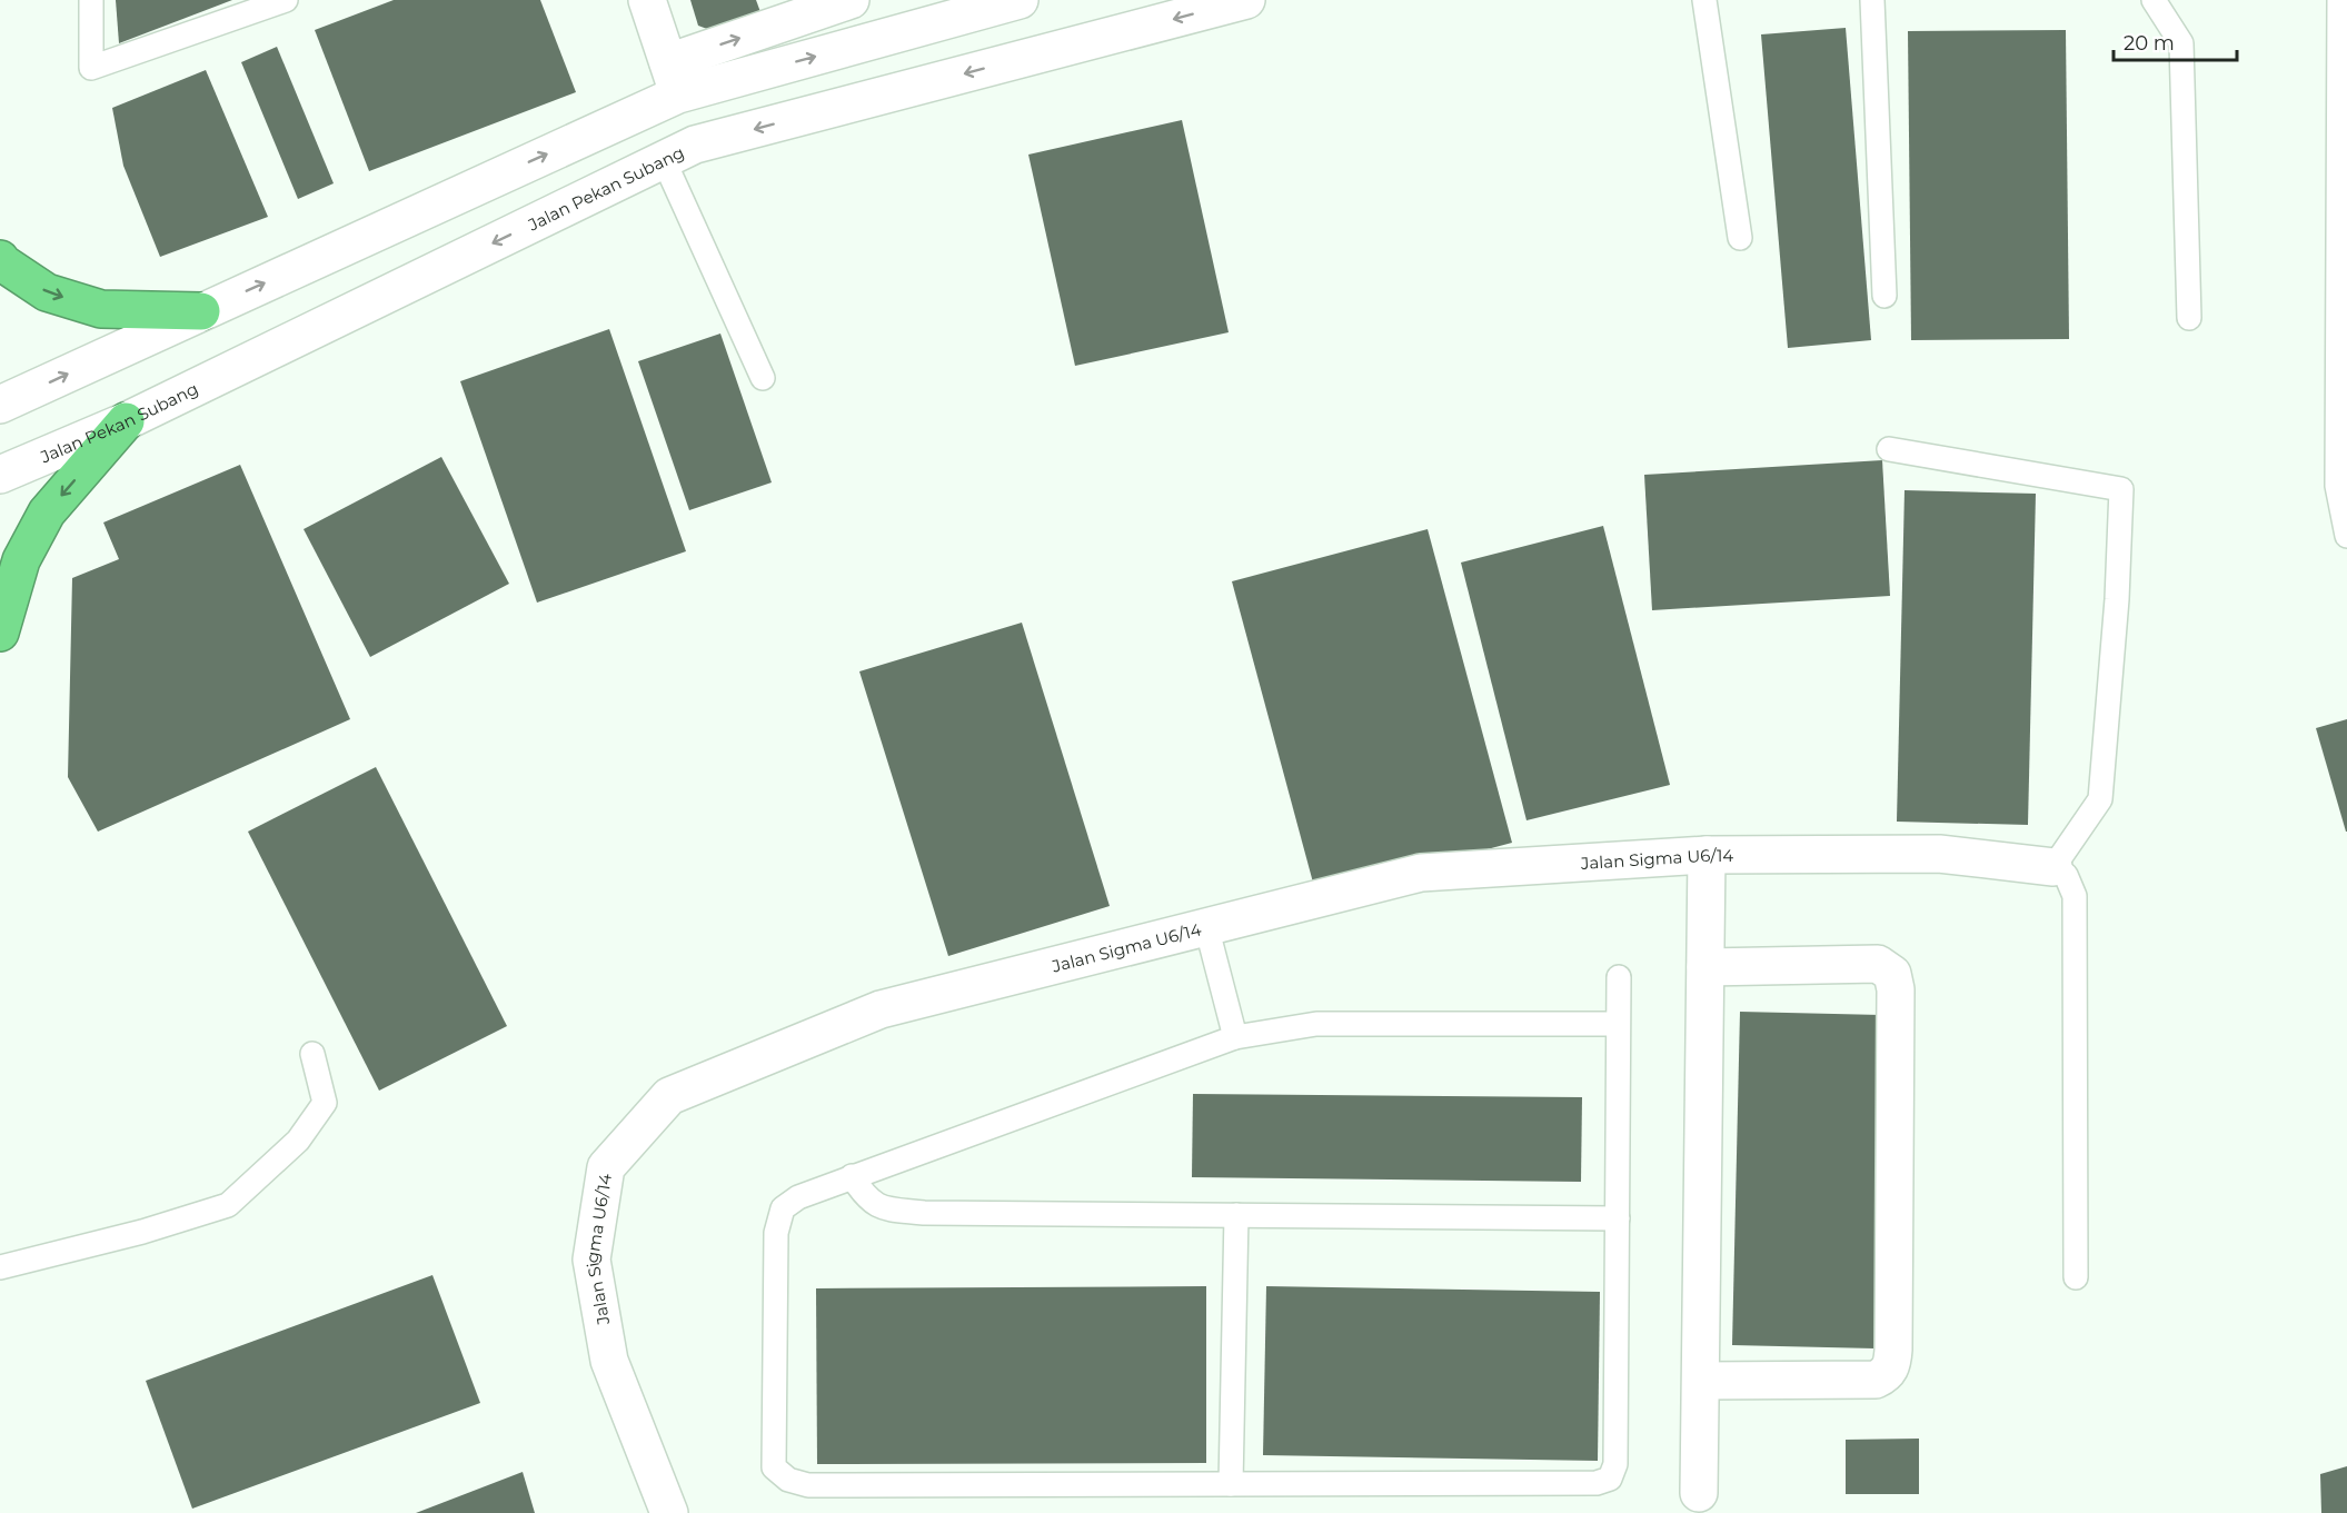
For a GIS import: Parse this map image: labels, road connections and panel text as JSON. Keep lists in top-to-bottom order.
{
  "streets": {
    "street": ["Jalan Pekan Subang", "Jalan Sigma U6/14"]
  },
  "scale_bar": "20 m"
}
